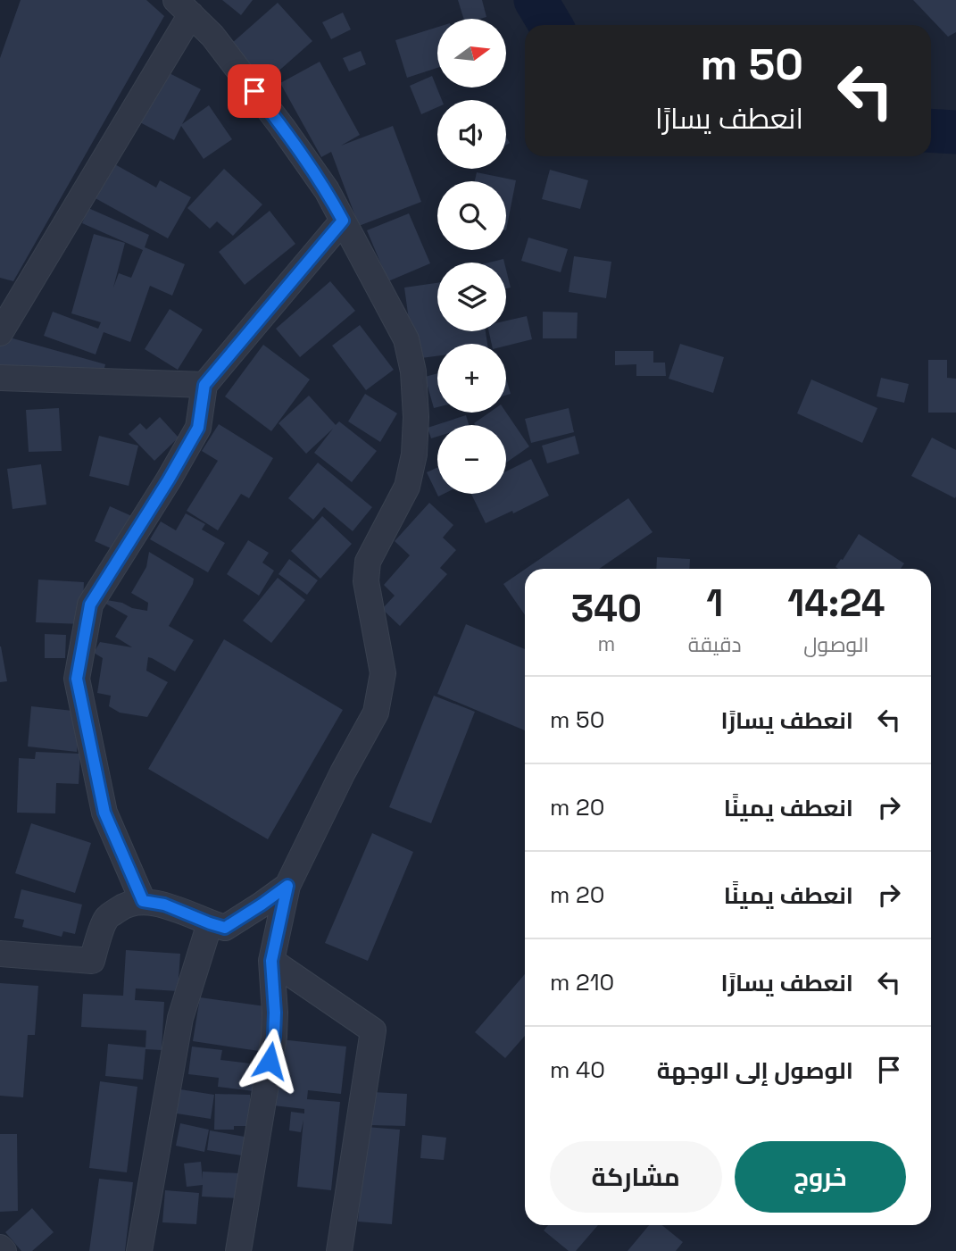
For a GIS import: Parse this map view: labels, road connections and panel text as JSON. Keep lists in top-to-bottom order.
{
  "north": "right",
  "page": {
    "map_buttons": ["+", "−"],
    "turn": ["50 m", "انعطف يسارًا"],
    "eta": [
      "14:24",
      "الوصول",
      "1",
      "دقيقة",
      "340",
      "m"
    ],
    "list": [
      {
        "name": "انعطف يسارًا",
        "value": "50 m"
      },
      {
        "name": "انعطف يمينًا",
        "value": "20 m"
      },
      {
        "name": "انعطف يمينًا",
        "value": "20 m"
      },
      {
        "name": "انعطف يسارًا",
        "value": "210 m"
      },
      {
        "name": "الوصول إلى الوجهة",
        "value": "40 m"
      }
    ],
    "buttons": ["خروج", "مشاركة"]
  }
}
